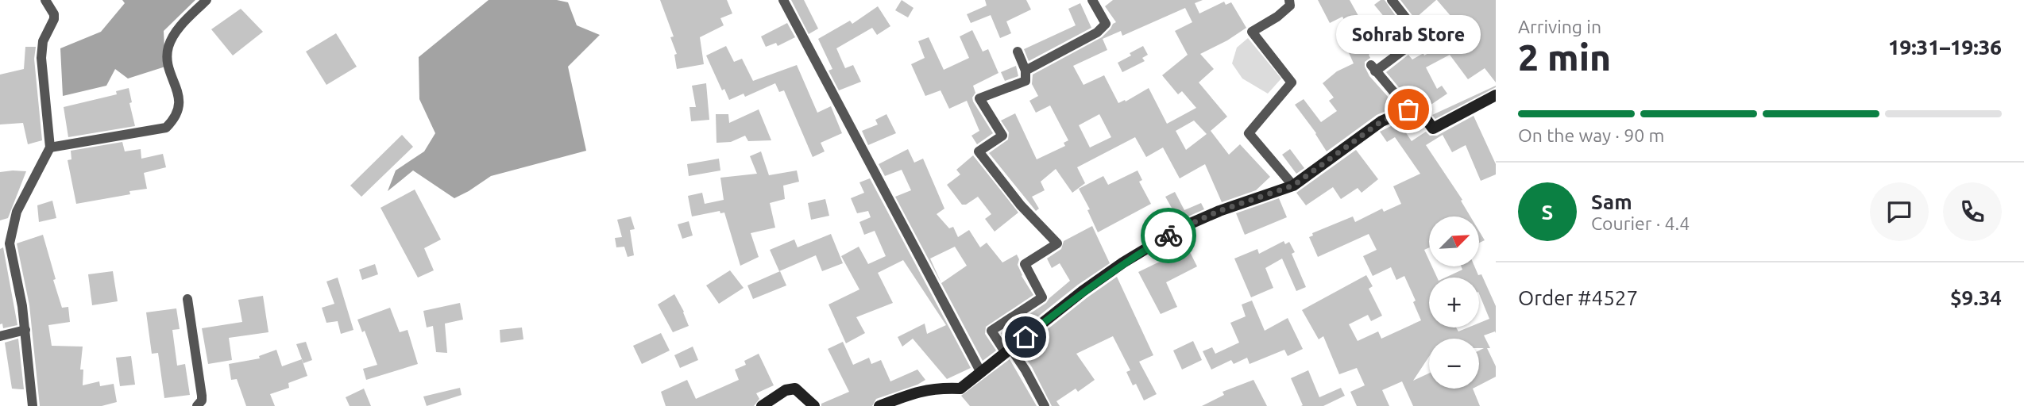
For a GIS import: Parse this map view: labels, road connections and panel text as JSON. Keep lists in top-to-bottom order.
{
  "places": ["Sohrab Store"],
  "north": "top right",
  "page": {
    "heading": ["2 min", "Arriving in", "19:31–19:36"],
    "panel": [
      "Sam",
      "Courier · 4.4",
      "Order #4527",
      "$9.34"
    ],
    "bubble": "Sohrab Store",
    "bar": "On the way · 90 m",
    "round": "S",
    "map_buttons": ["+", "−"]
  }
}
